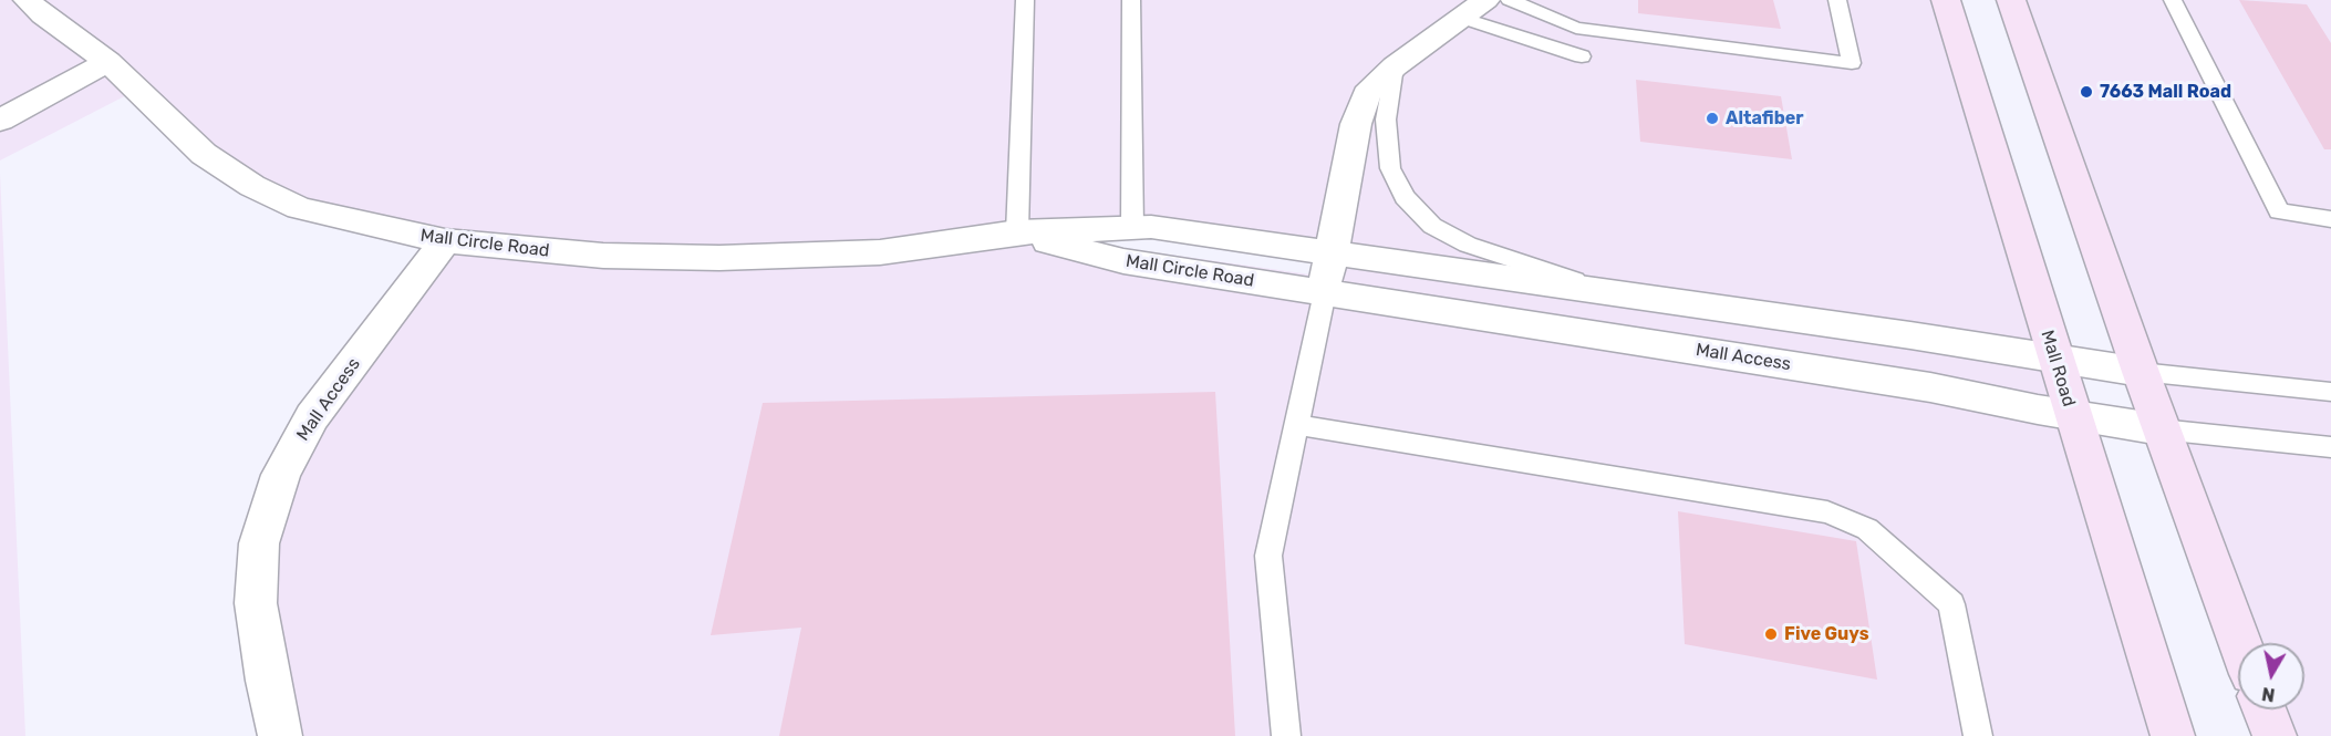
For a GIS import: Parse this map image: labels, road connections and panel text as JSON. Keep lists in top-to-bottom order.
{
  "streets": {
    "main road": ["Mall Road"],
    "street": ["Mall Circle Road", "Mall Access"]
  },
  "crossings": [
    ["Mall Circle Road", "Mall Access"],
    ["Mall Access", "Mall Road"]
  ],
  "places": ["7663 Mall Road", "Altafiber", "Five Guys"],
  "north": "bottom"
}
